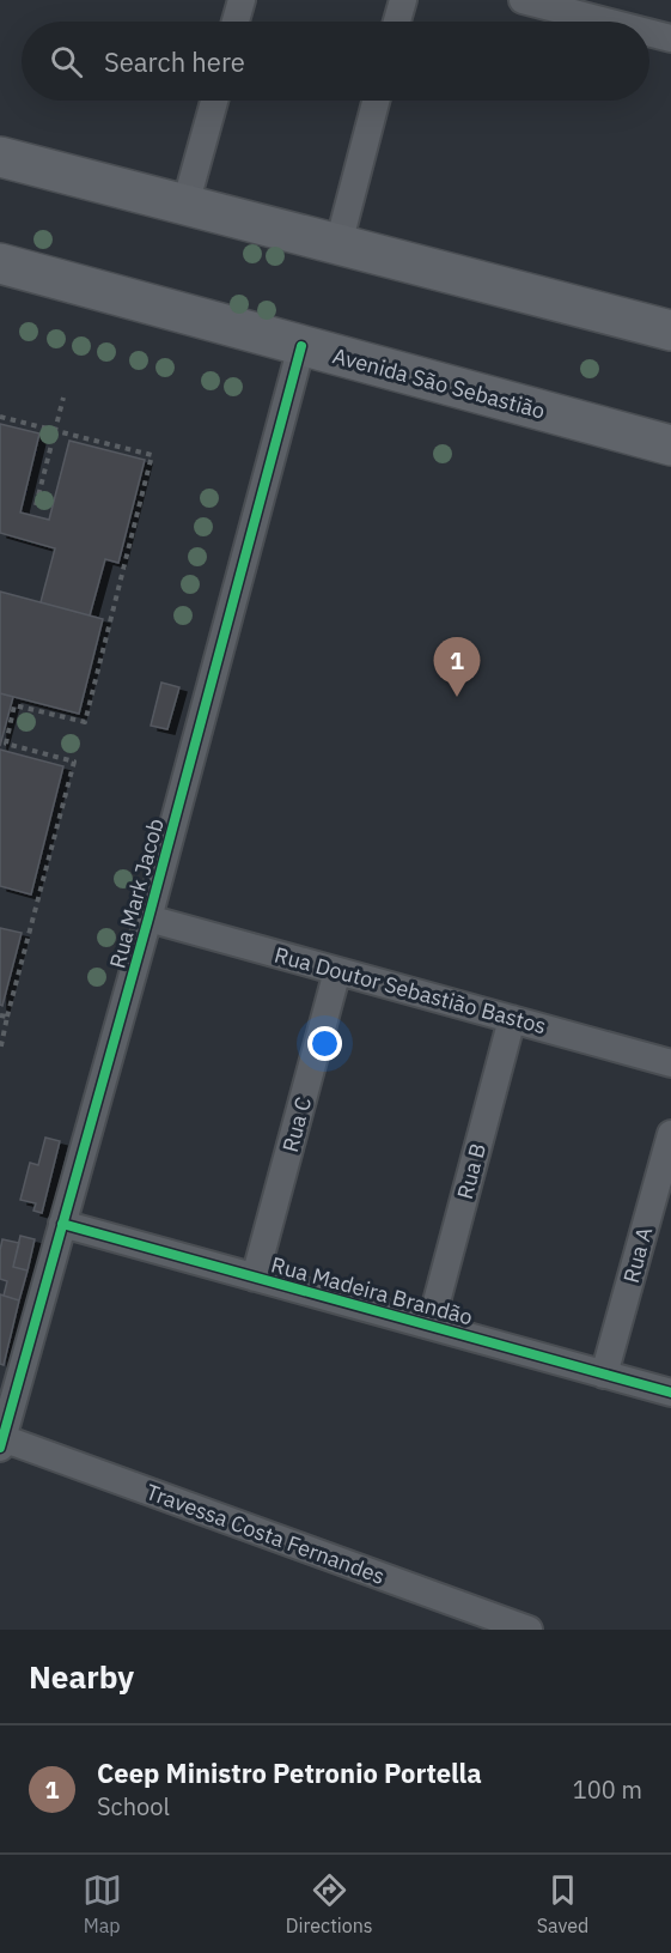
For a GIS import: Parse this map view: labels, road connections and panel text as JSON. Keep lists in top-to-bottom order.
{
  "streets": {
    "main road": ["Avenida São Sebastião"],
    "street": [
      "Rua Mark Jacob",
      "Rua Doutor Sebastião Bastos",
      "Rua C",
      "Rua B",
      "Rua A",
      "Rua Madeira Brandão",
      "Travessa Costa Fernandes"
    ]
  },
  "crossings": [
    ["Avenida São Sebastião", "Rua Mark Jacob"],
    ["Rua Mark Jacob", "Rua Doutor Sebastião Bastos"],
    ["Rua Mark Jacob", "Rua Madeira Brandão"],
    ["Rua Mark Jacob", "Travessa Costa Fernandes"],
    ["Rua Doutor Sebastião Bastos", "Rua C"],
    ["Rua Doutor Sebastião Bastos", "Rua B"],
    ["Rua C", "Rua Madeira Brandão"],
    ["Rua B", "Rua Madeira Brandão"],
    ["Rua A", "Rua Madeira Brandão"]
  ],
  "page": {
    "search": "Search here",
    "pins": "1",
    "heading": "Nearby",
    "list": [
      {
        "mark": "1",
        "name": "Ceep Ministro Petronio Portella",
        "note": "School",
        "value": "100 m"
      }
    ],
    "nav": ["Map", "Directions", "Saved"]
  }
}
